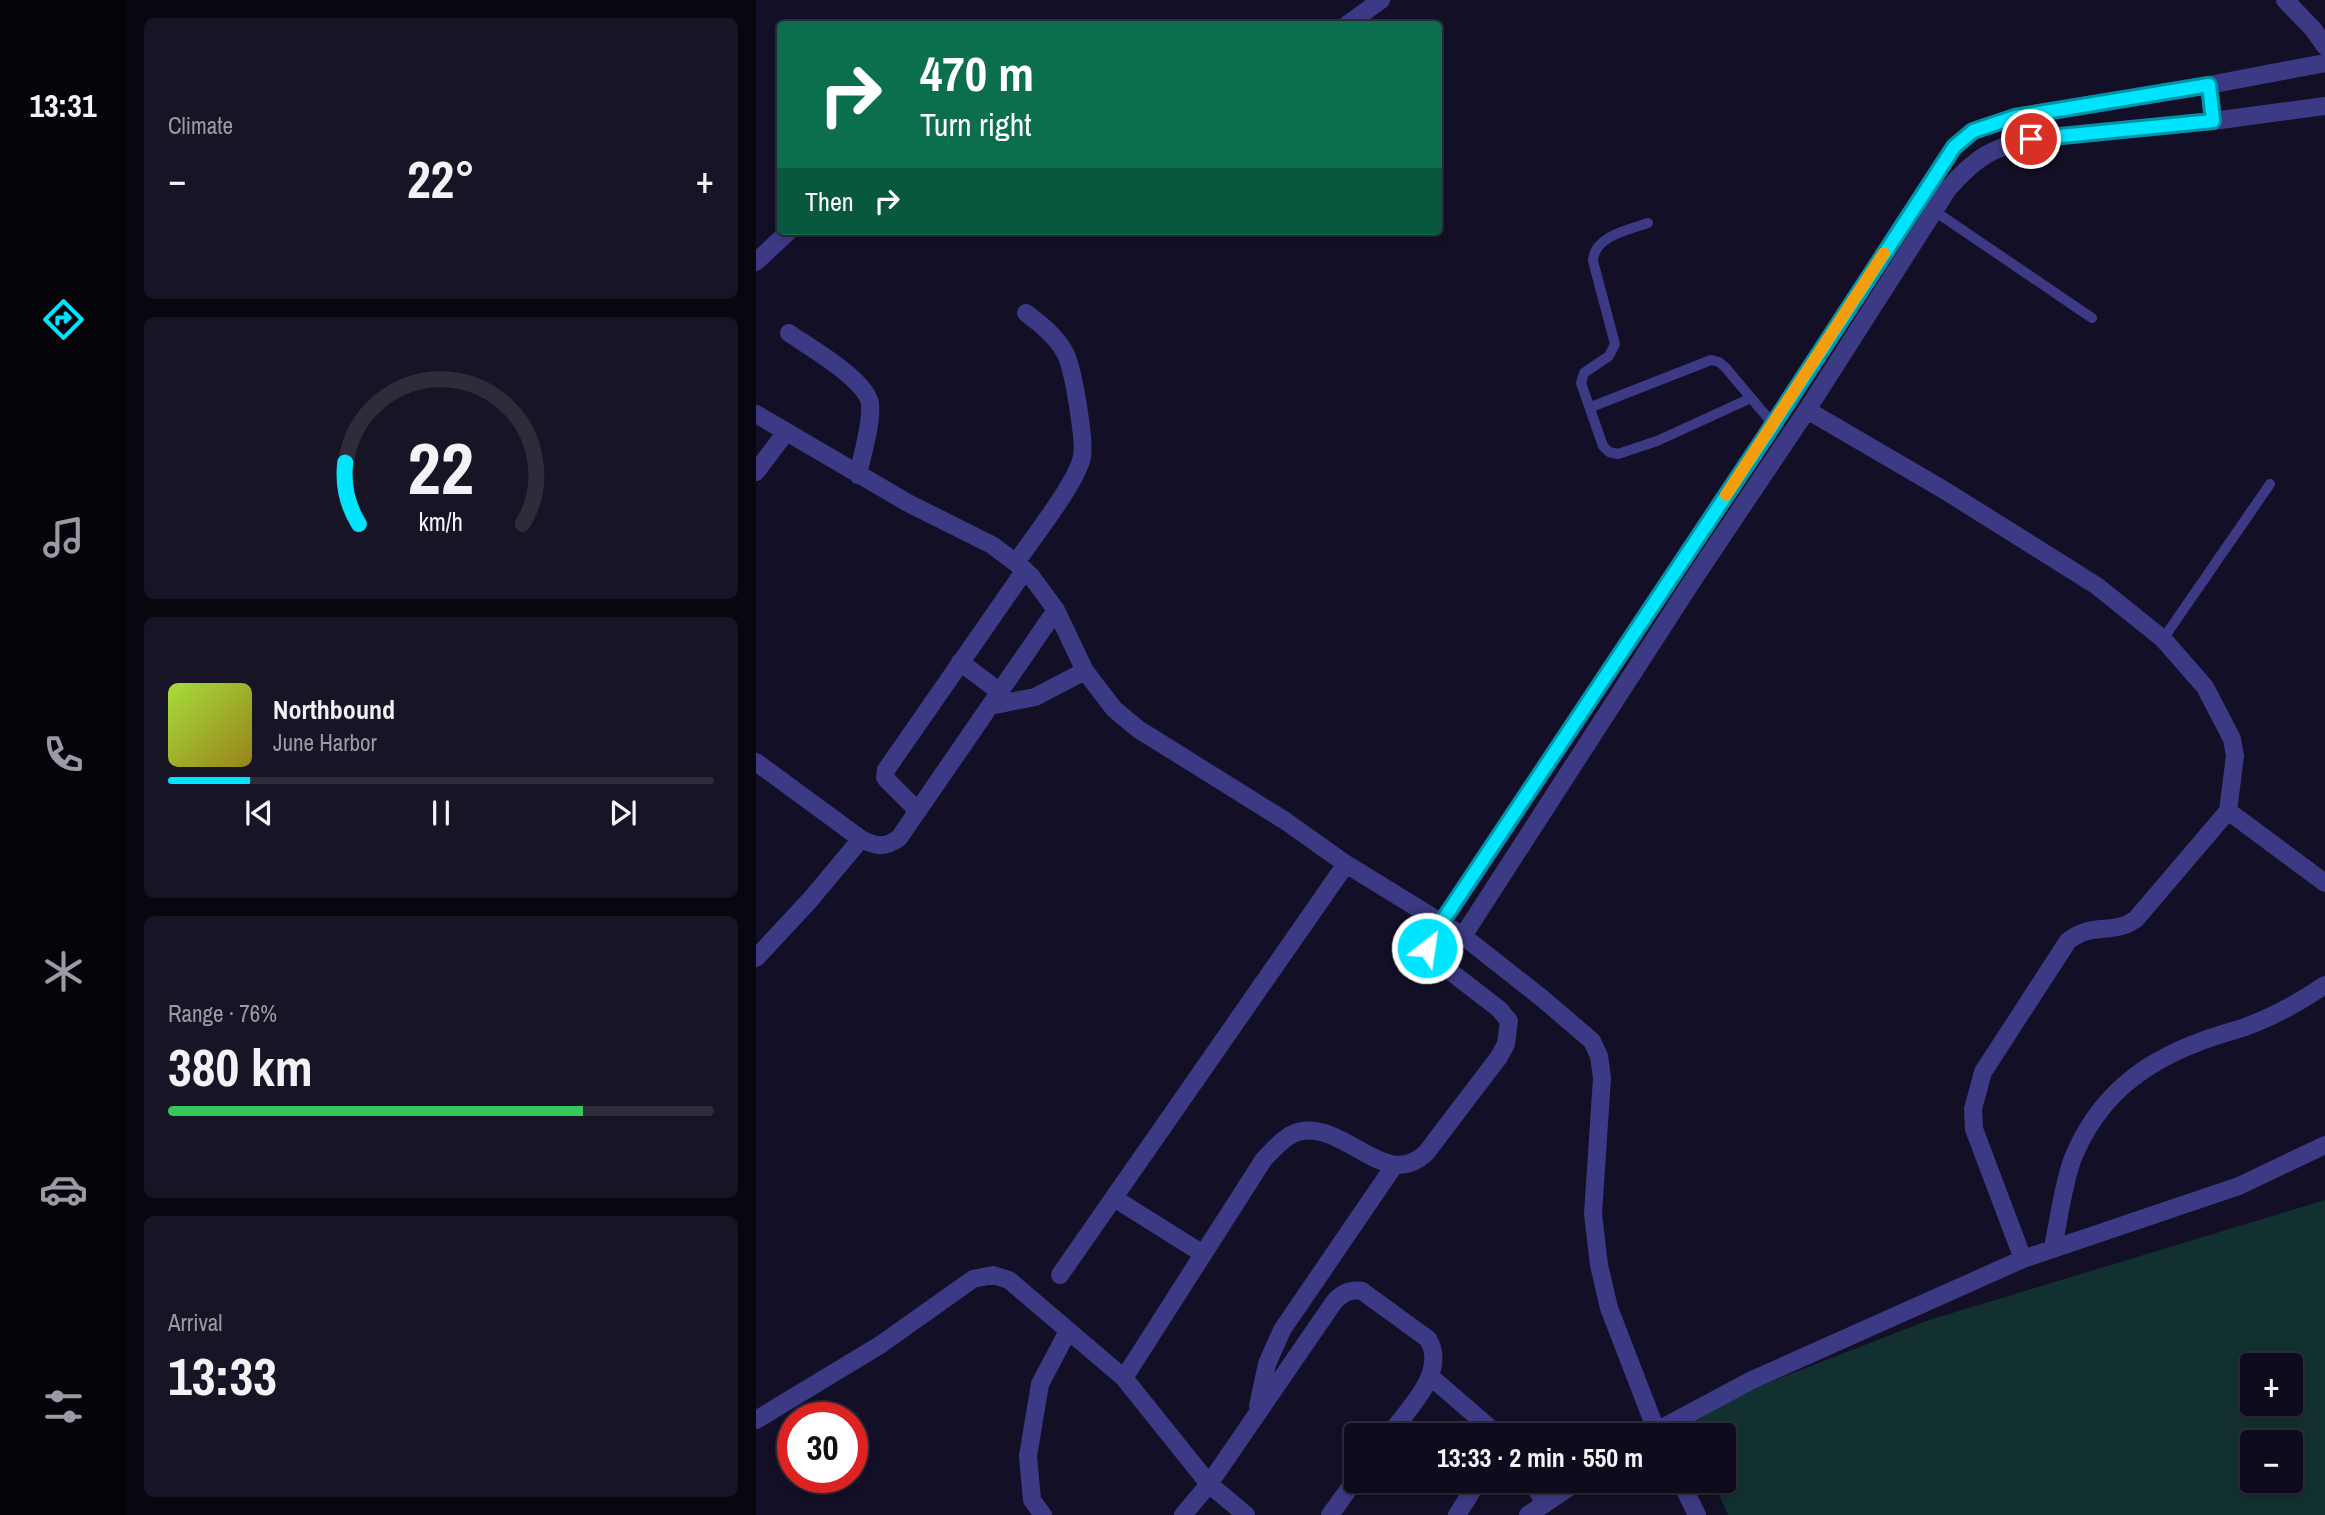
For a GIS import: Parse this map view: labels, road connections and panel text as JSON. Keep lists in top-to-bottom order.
{
  "page": {
    "tabs": "13:31",
    "tile": [
      "Climate",
      ["Range · 76%", "380 km"],
      ["Arrival", "13:33"]
    ],
    "turn": ["470 m", "Turn right"],
    "heat": ["−", "22°", "+"],
    "then": "Then",
    "song": ["Northbound", "June Harbor"],
    "map_buttons": ["+", "−"],
    "limit": "30",
    "trip": "13:33 · 2 min · 550 m",
    "gauge": ["22", "km/h"]
  }
}
